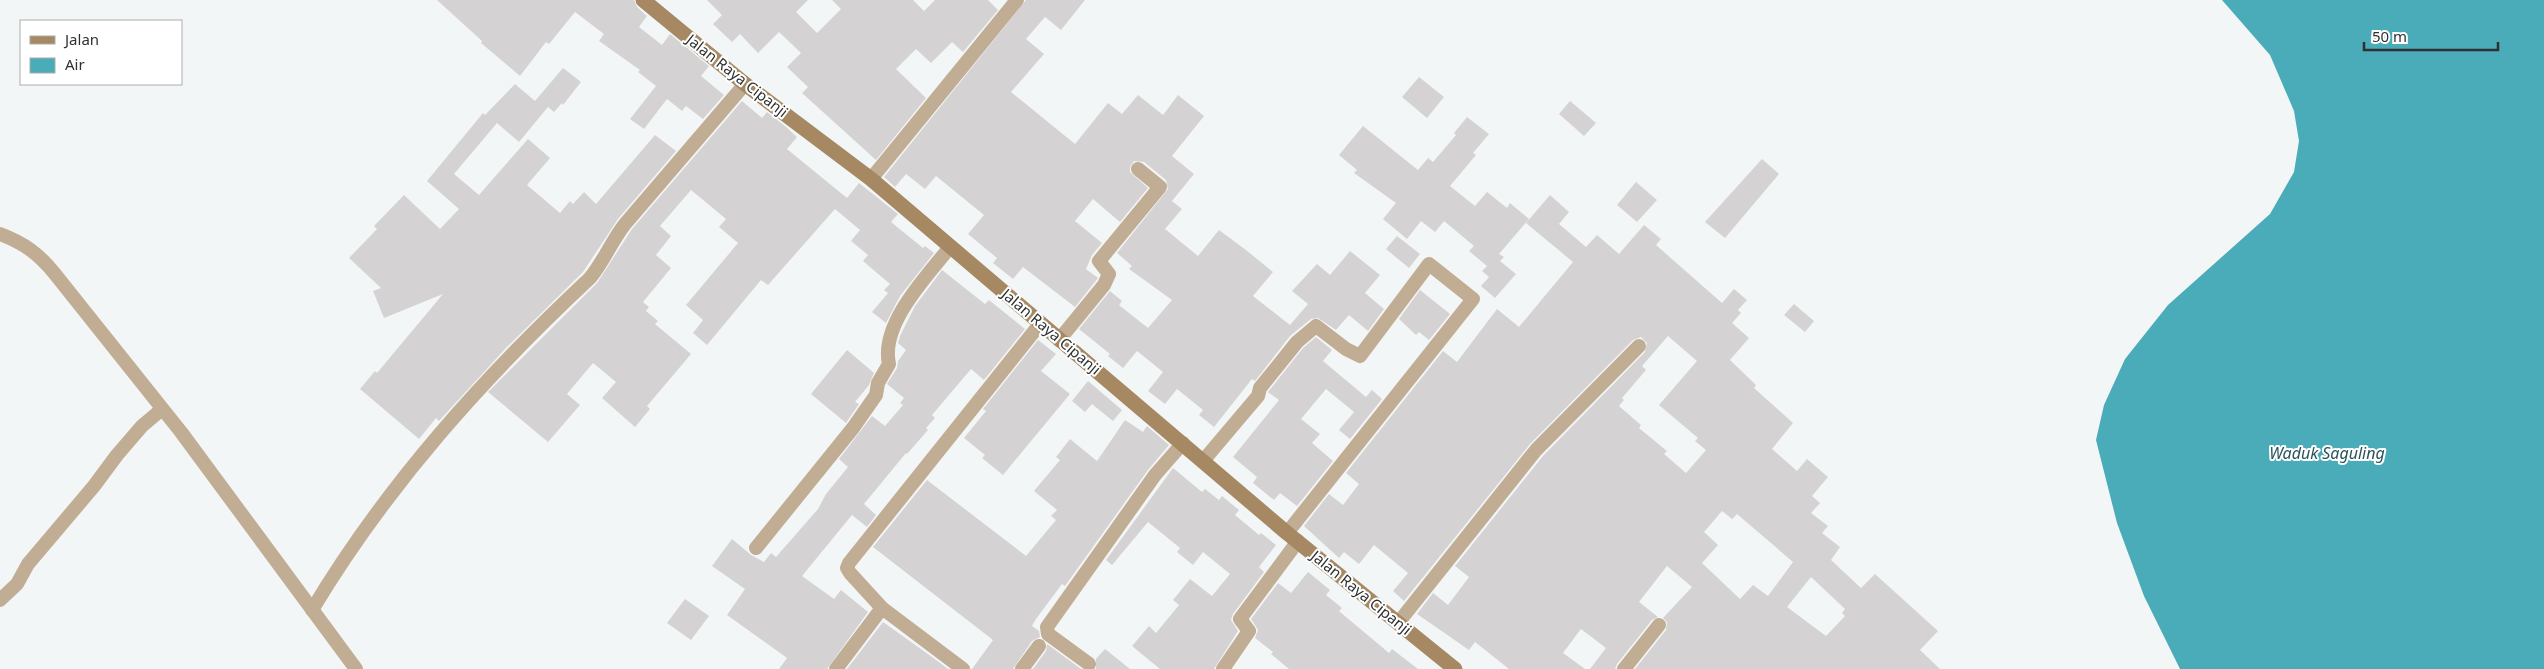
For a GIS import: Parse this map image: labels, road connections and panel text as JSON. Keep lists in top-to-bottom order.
{
  "streets": {
    "main road": ["Jalan Raya Cipanji"]
  },
  "water": ["Waduk Saguling"],
  "legend": ["Jalan", "Air"],
  "scale_bar": "50 m"
}
